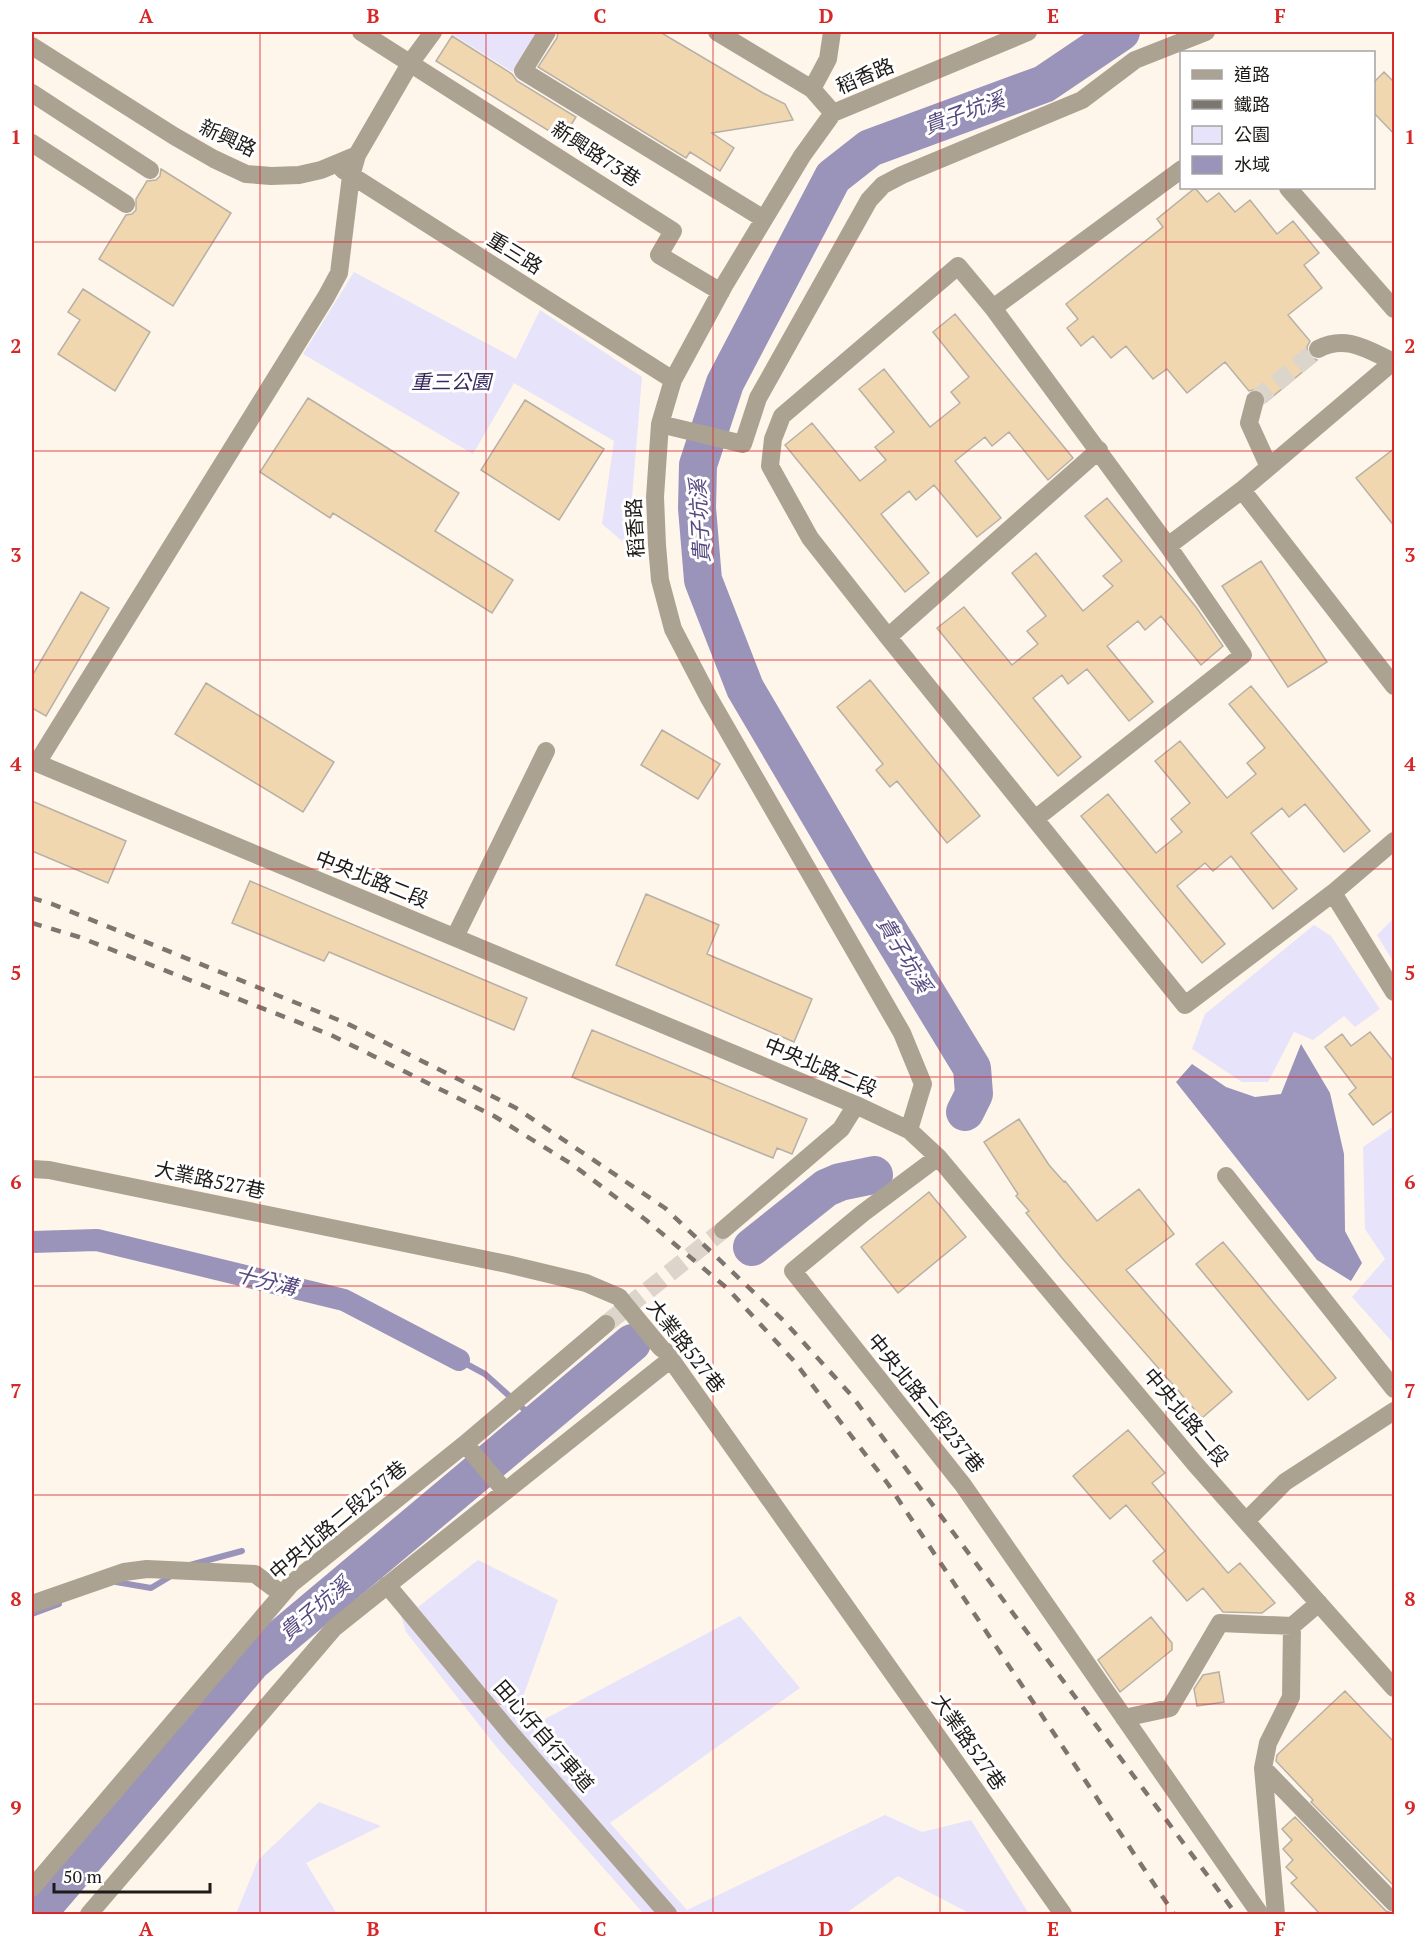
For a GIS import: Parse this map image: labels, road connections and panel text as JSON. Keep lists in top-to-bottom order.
{
  "streets": {
    "street": [
      "稻香路",
      "新興路",
      "新興路73巷",
      "重三路",
      "中央北路二段",
      "大業路527巷",
      "中央北路二段237巷",
      "中央北路二段257巷",
      "田心仔自行車道"
    ]
  },
  "crossings": [
    ["稻香路", "新興路73巷"],
    ["稻香路", "重三路"],
    ["稻香路", "中央北路二段"],
    ["新興路", "重三路"],
    ["中央北路二段", "中央北路二段237巷"]
  ],
  "water": ["貴子坑溪", "十分溝"],
  "parks": ["重三公園"],
  "legend": [
    "道路",
    "鐵路",
    "公園",
    "水域"
  ],
  "scale_bar": "50 m",
  "grid": {
    "columns": [
      "A",
      "B",
      "C",
      "D",
      "E",
      "F"
    ],
    "rows": [
      "1",
      "2",
      "3",
      "4",
      "5",
      "6",
      "7",
      "8",
      "9"
    ]
  }
}
